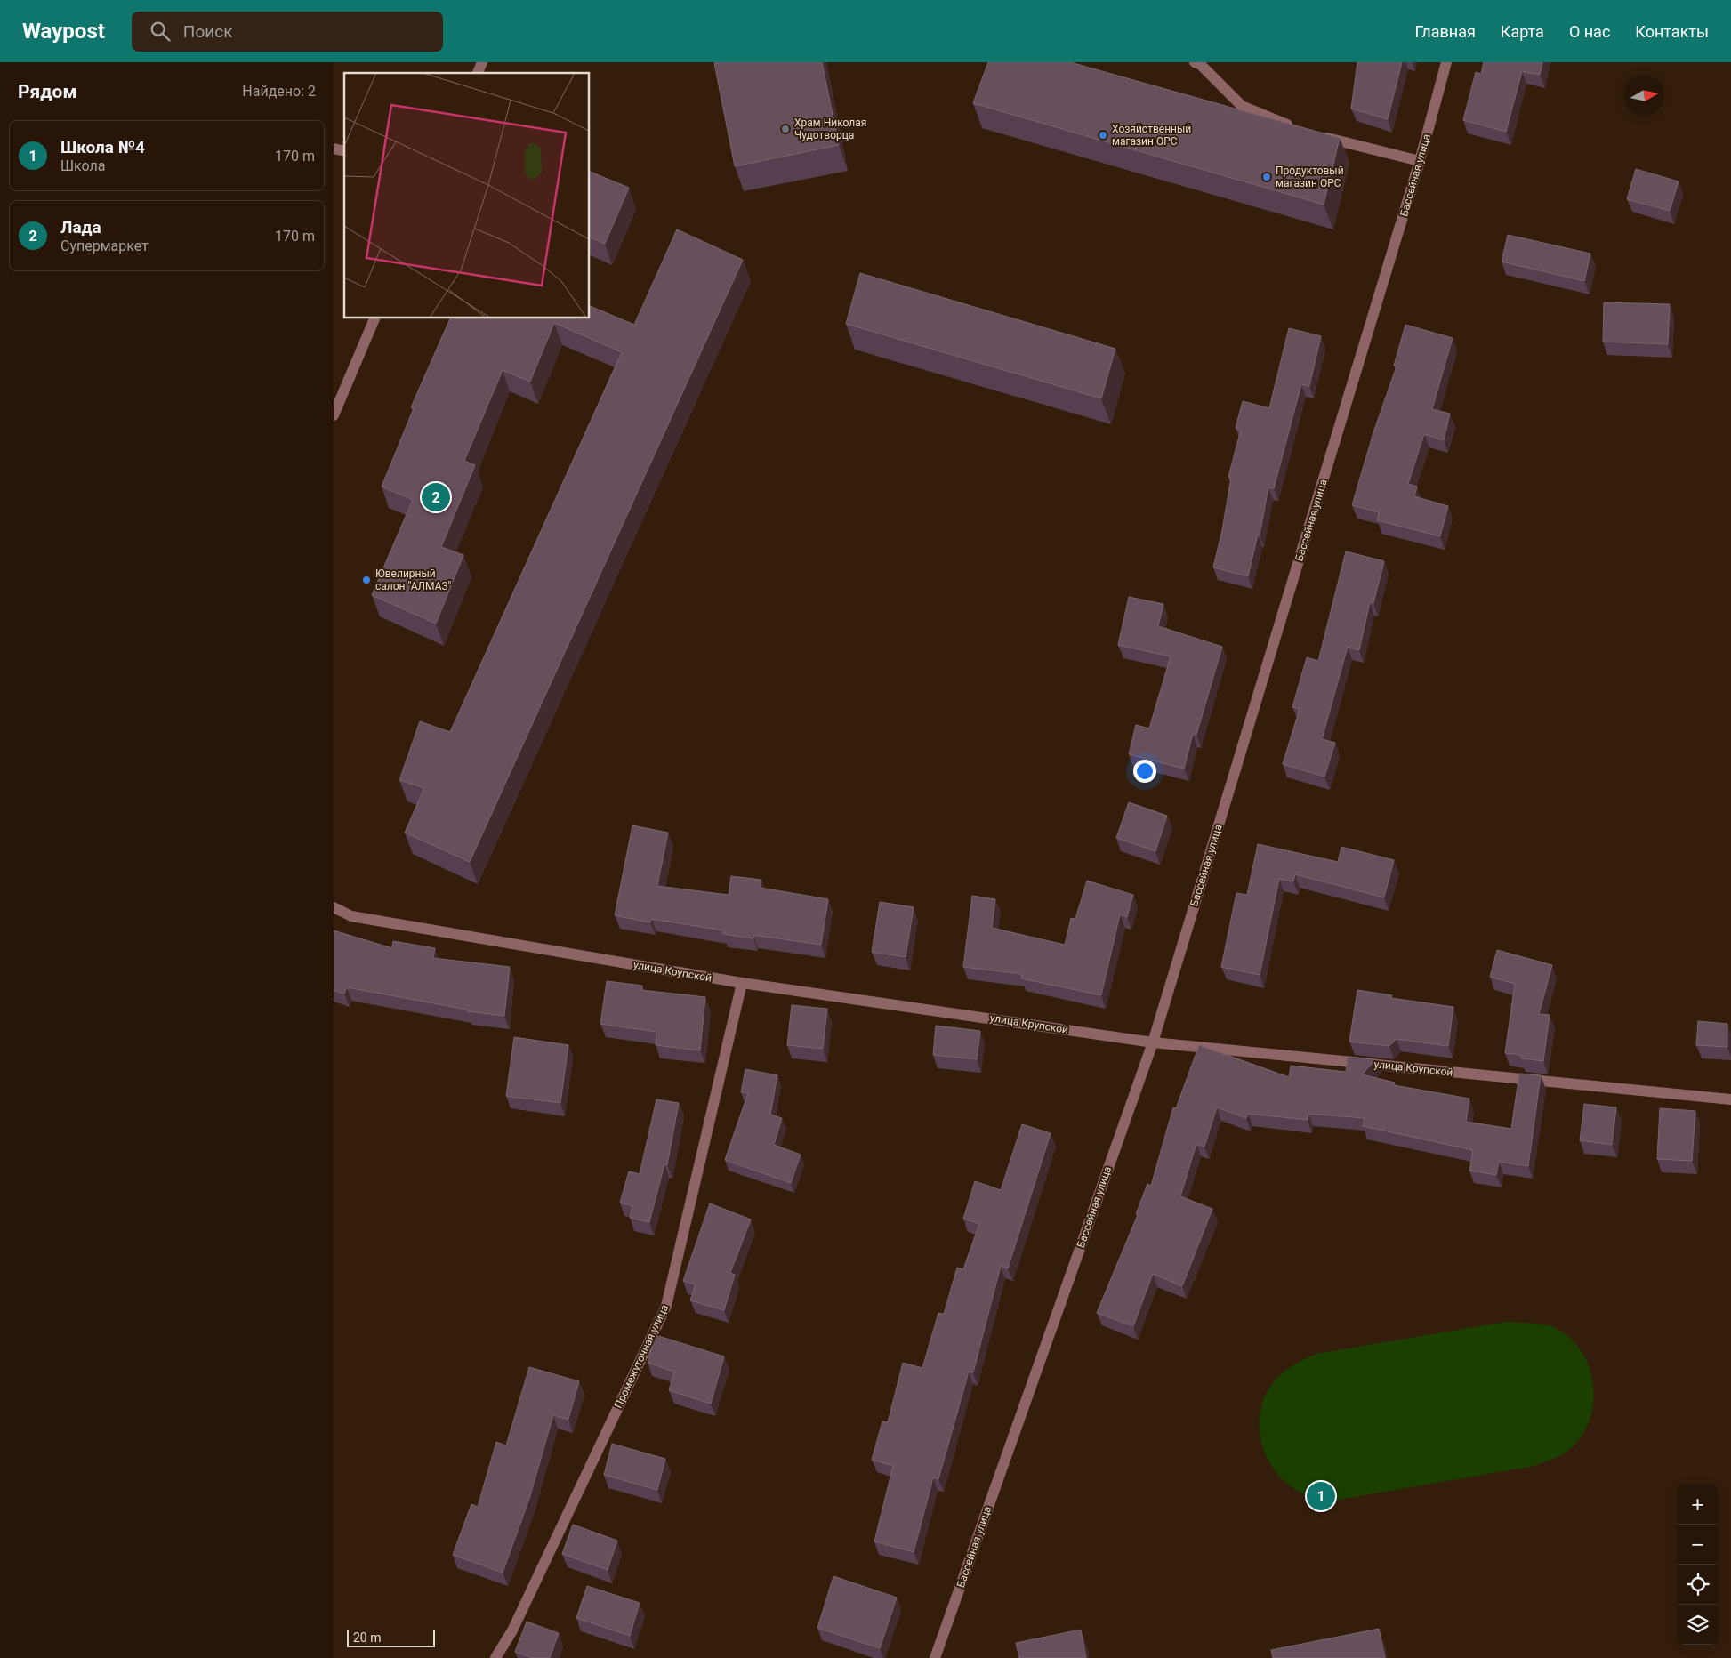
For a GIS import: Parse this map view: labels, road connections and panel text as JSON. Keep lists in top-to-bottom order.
{
  "streets": {
    "street": ["Бассейная улица", "улица Крупской", "Промежуточная улица"]
  },
  "crossings": [
    ["Бассейная улица", "улица Крупской"],
    ["улица Крупской", "Промежуточная улица"]
  ],
  "places": [
    "Храм Николая Чудотворца",
    "Хозяйственный магазин ОРС",
    "Продуктовый магазин ОРС",
    "Ювелирный салон \"АЛМАЗ\""
  ],
  "scale_bar": "20 m",
  "north": "right",
  "page": {
    "header": "Waypost",
    "search": "Поиск",
    "nav": [
      "Главная",
      "Карта",
      "О нас",
      "Контакты"
    ],
    "heading": ["Рядом", "Найдено: 2"],
    "list": [
      {
        "mark": "1",
        "name": "Школа №4",
        "note": "Школа",
        "value": "170 m"
      },
      {
        "mark": "2",
        "name": "Лада",
        "note": "Супермаркет",
        "value": "170 m"
      }
    ],
    "pins": ["2", "1"],
    "map_buttons": ["+", "−"],
    "scale": "20 m"
  }
}
